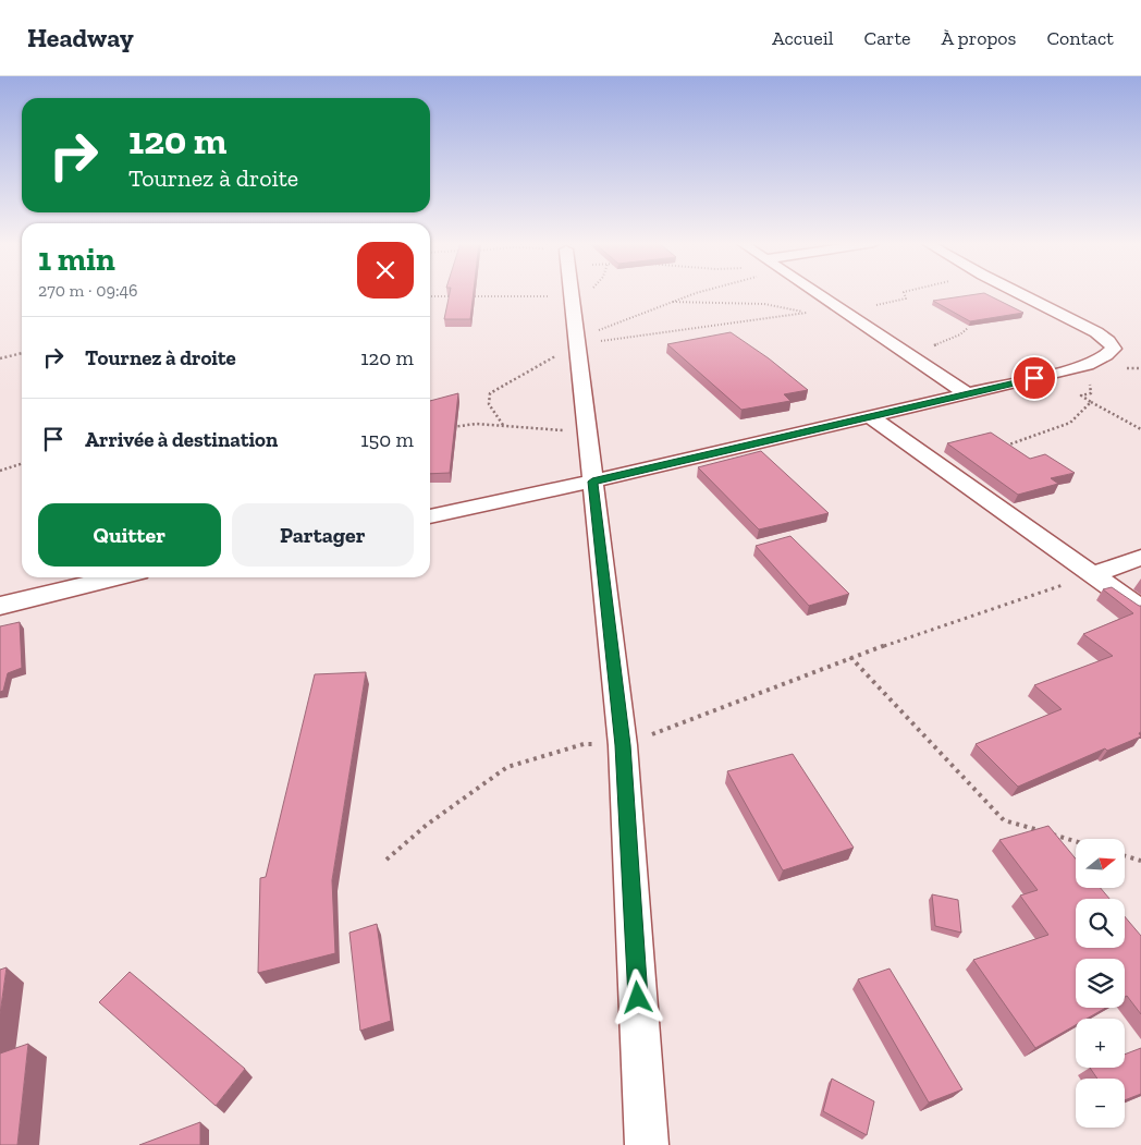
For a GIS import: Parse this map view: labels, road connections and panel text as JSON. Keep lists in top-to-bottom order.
{
  "north": "right",
  "page": {
    "header": "Headway",
    "nav": [
      "Accueil",
      "Carte",
      "À propos",
      "Contact"
    ],
    "turn": ["120 m", "Tournez à droite"],
    "heading": ["1 min", "270 m · 09:46"],
    "list": [
      {
        "name": "Tournez à droite",
        "value": "120 m"
      },
      {
        "name": "Arrivée à destination",
        "value": "150 m"
      }
    ],
    "buttons": ["Quitter", "Partager"],
    "map_buttons": ["+", "−"]
  }
}
